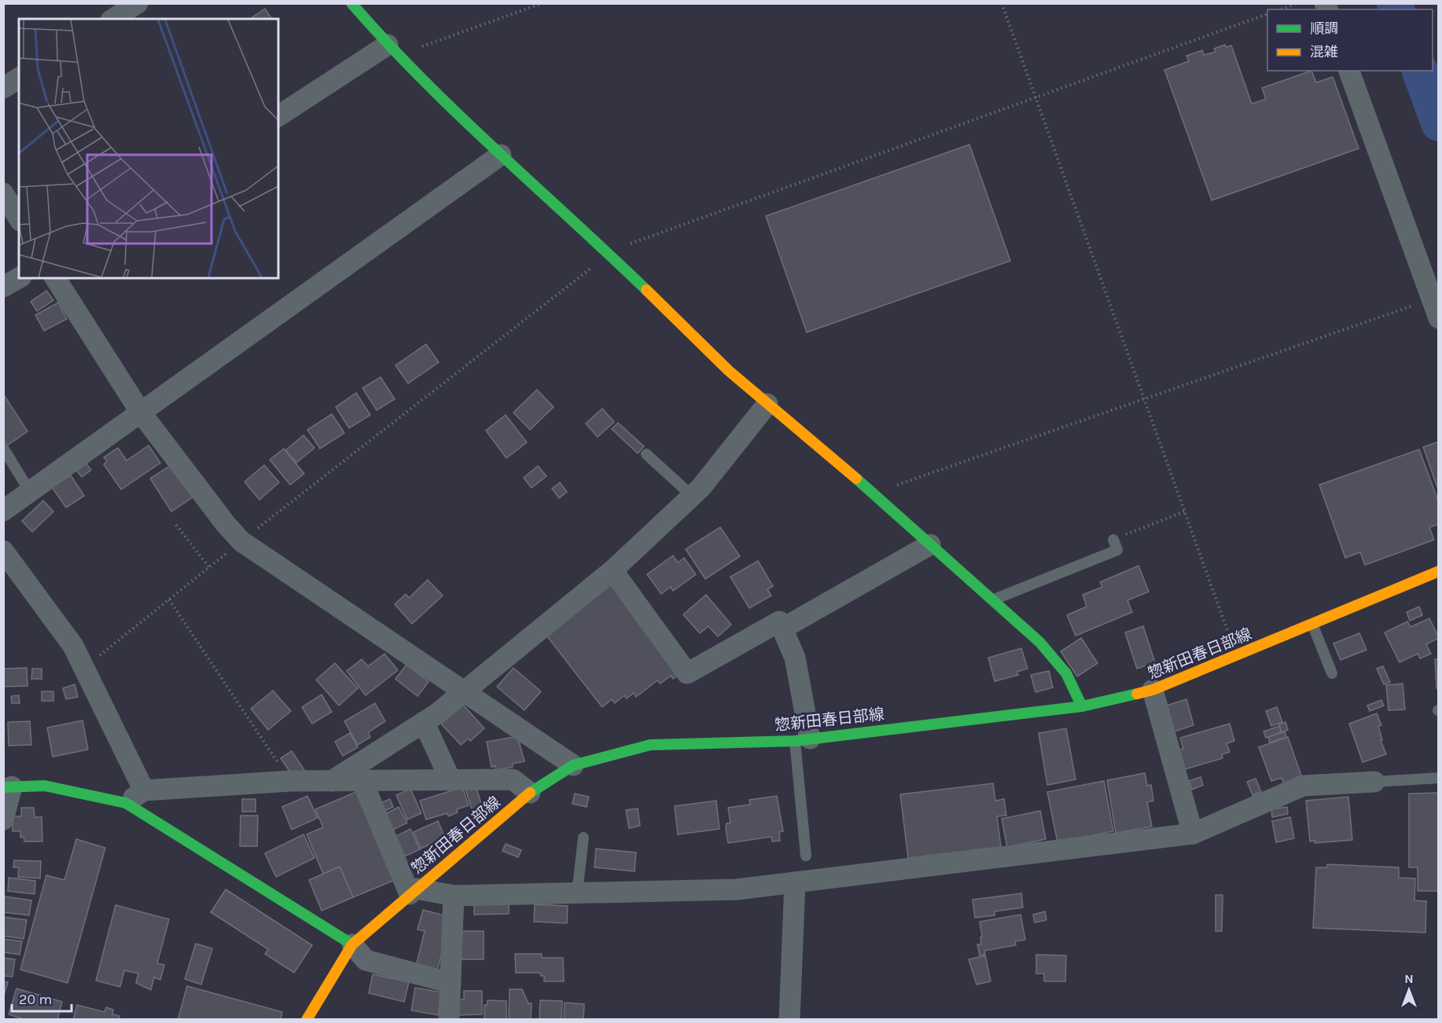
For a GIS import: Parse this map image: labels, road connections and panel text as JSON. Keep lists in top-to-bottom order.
{
  "streets": {
    "street": ["惣新田春日部線"]
  },
  "legend": ["順調", "混雑"],
  "scale_bar": "20 m",
  "north": "top"
}
